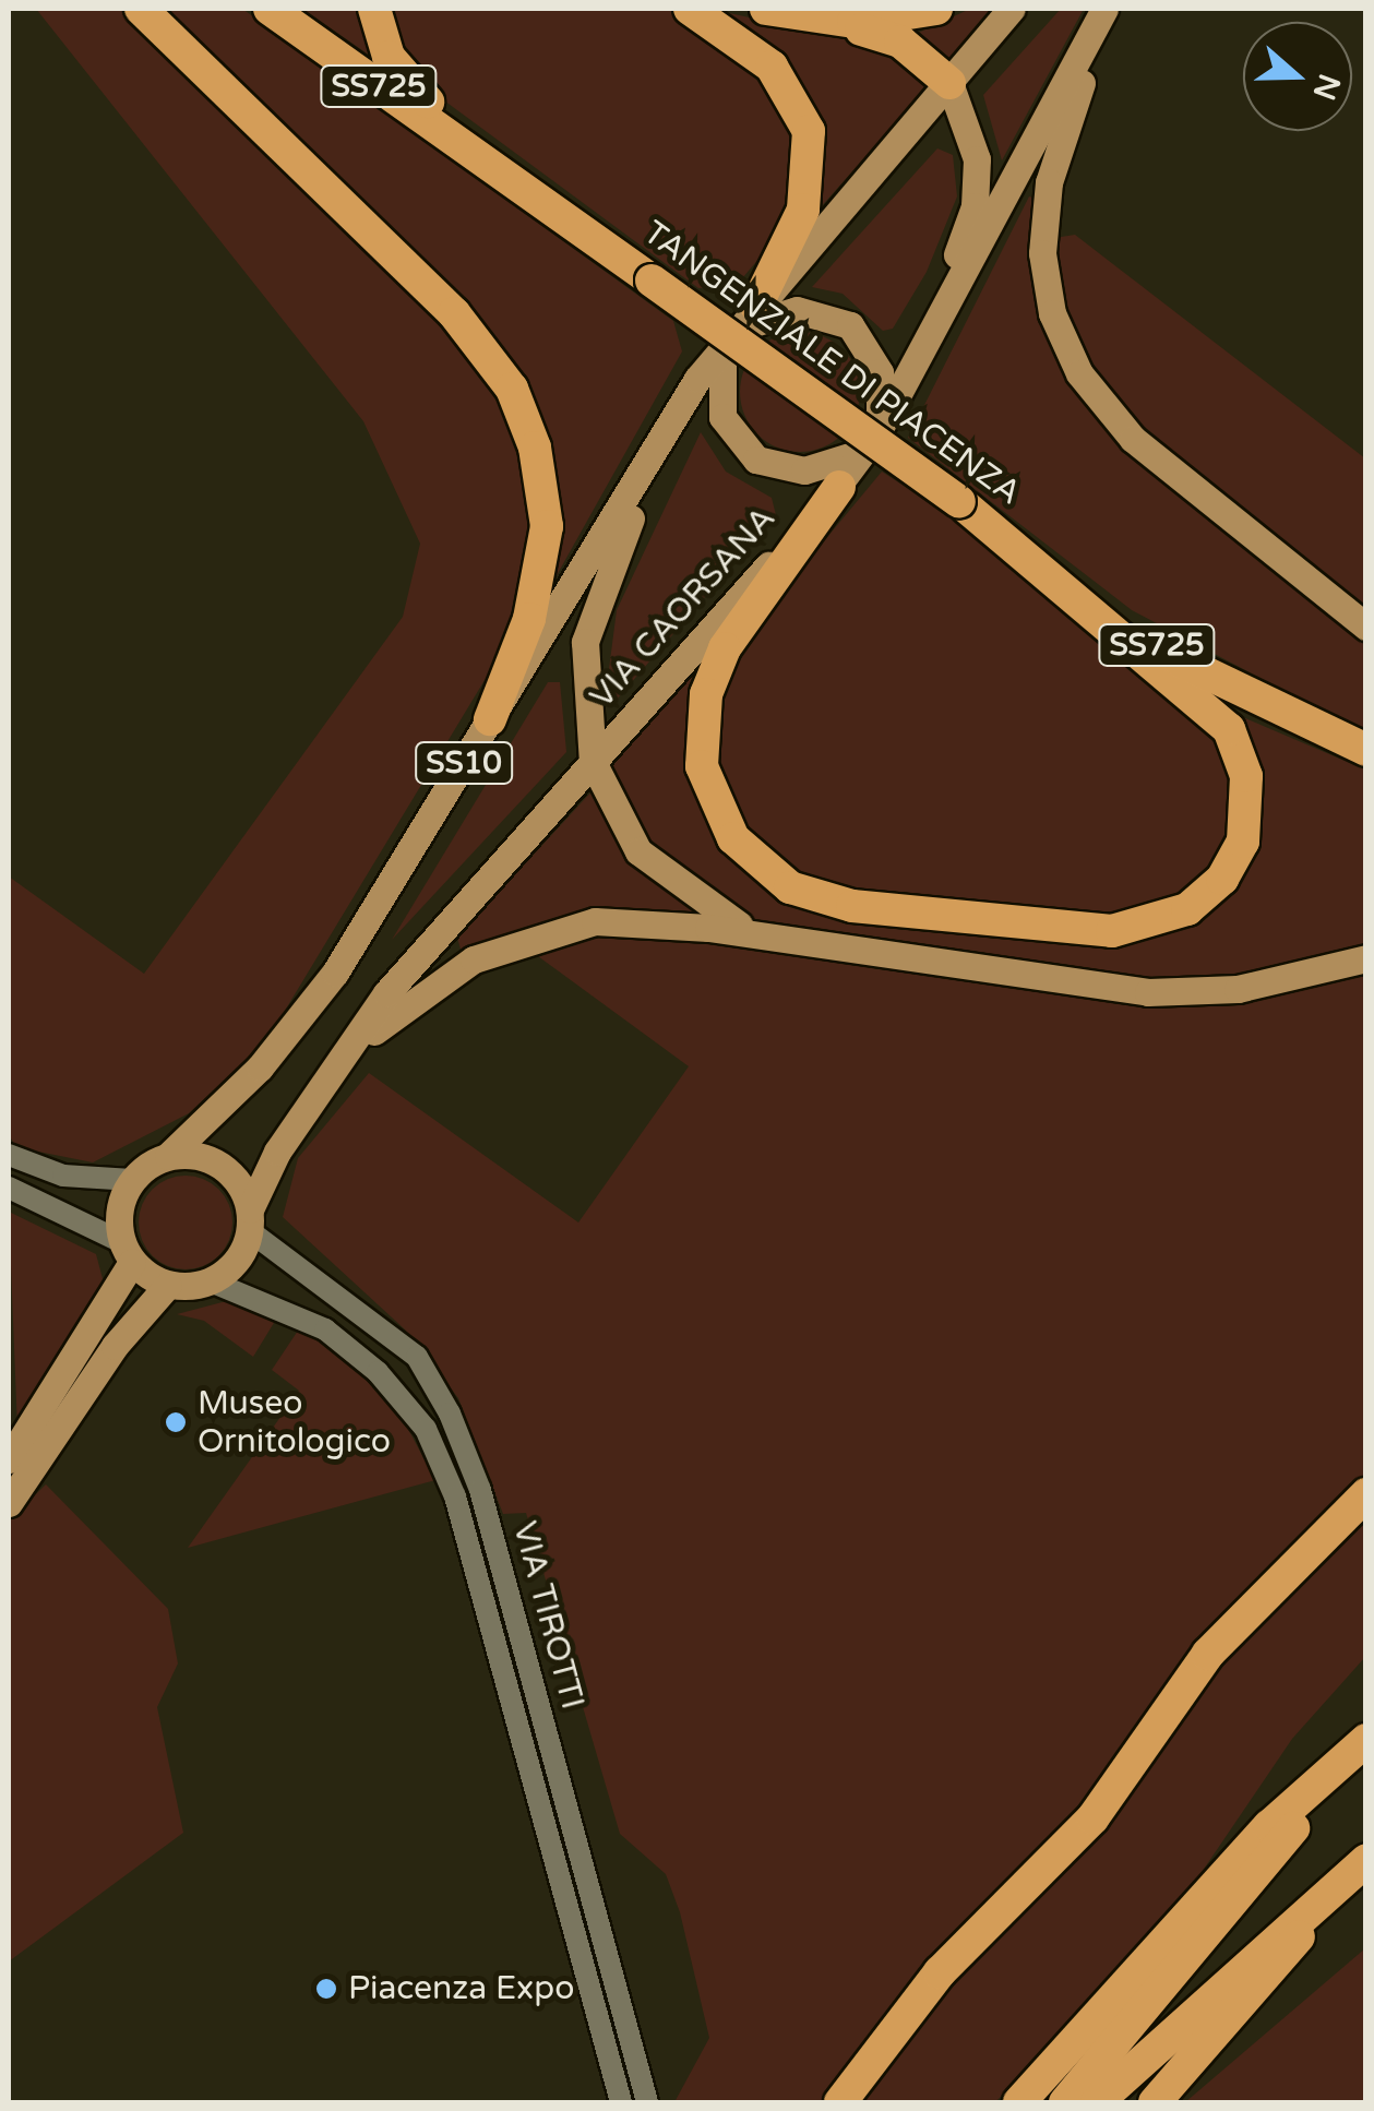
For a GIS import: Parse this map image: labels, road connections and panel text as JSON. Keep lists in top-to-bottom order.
{
  "streets": {
    "highway": ["SS725", "TANGENZIALE DI PIACENZA"],
    "main road": ["VIA CAORSANA", "SS10"],
    "street": ["VIA TIROTTI"]
  },
  "crossings": [
    ["VIA CAORSANA", "SS10"],
    ["VIA CAORSANA", "VIA TIROTTI"],
    ["SS10", "VIA TIROTTI"]
  ],
  "places": ["Museo Ornitologico", "Piacenza Expo"],
  "north": "right"
}
